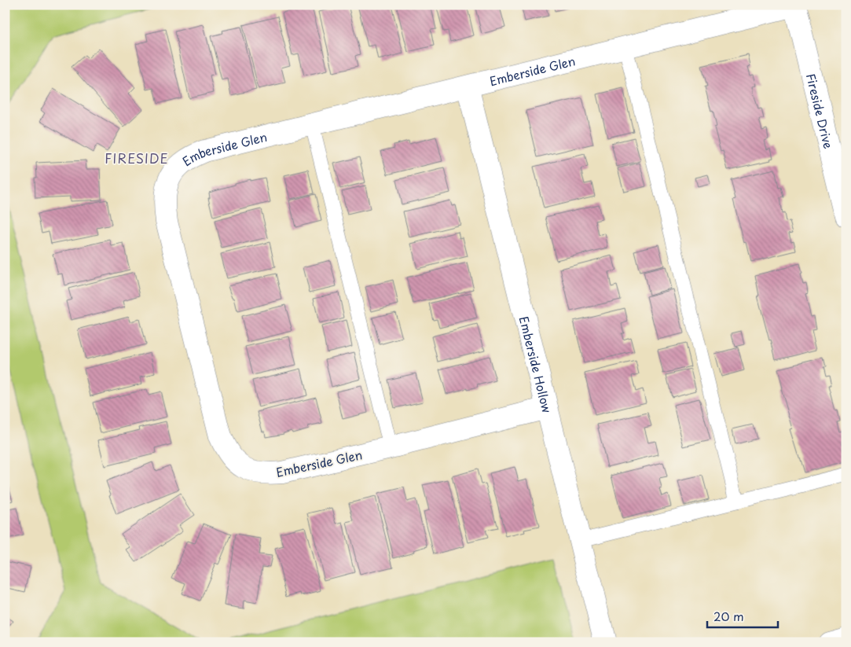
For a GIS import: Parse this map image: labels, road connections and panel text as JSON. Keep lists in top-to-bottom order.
{
  "streets": {
    "street": ["Emberside Glen", "Fireside Drive", "Emberside Hollow"]
  },
  "crossings": [
    ["Emberside Glen", "Fireside Drive"],
    ["Emberside Glen", "Emberside Hollow"]
  ],
  "districts": ["FIRESIDE"],
  "scale_bar": "20 m"
}
